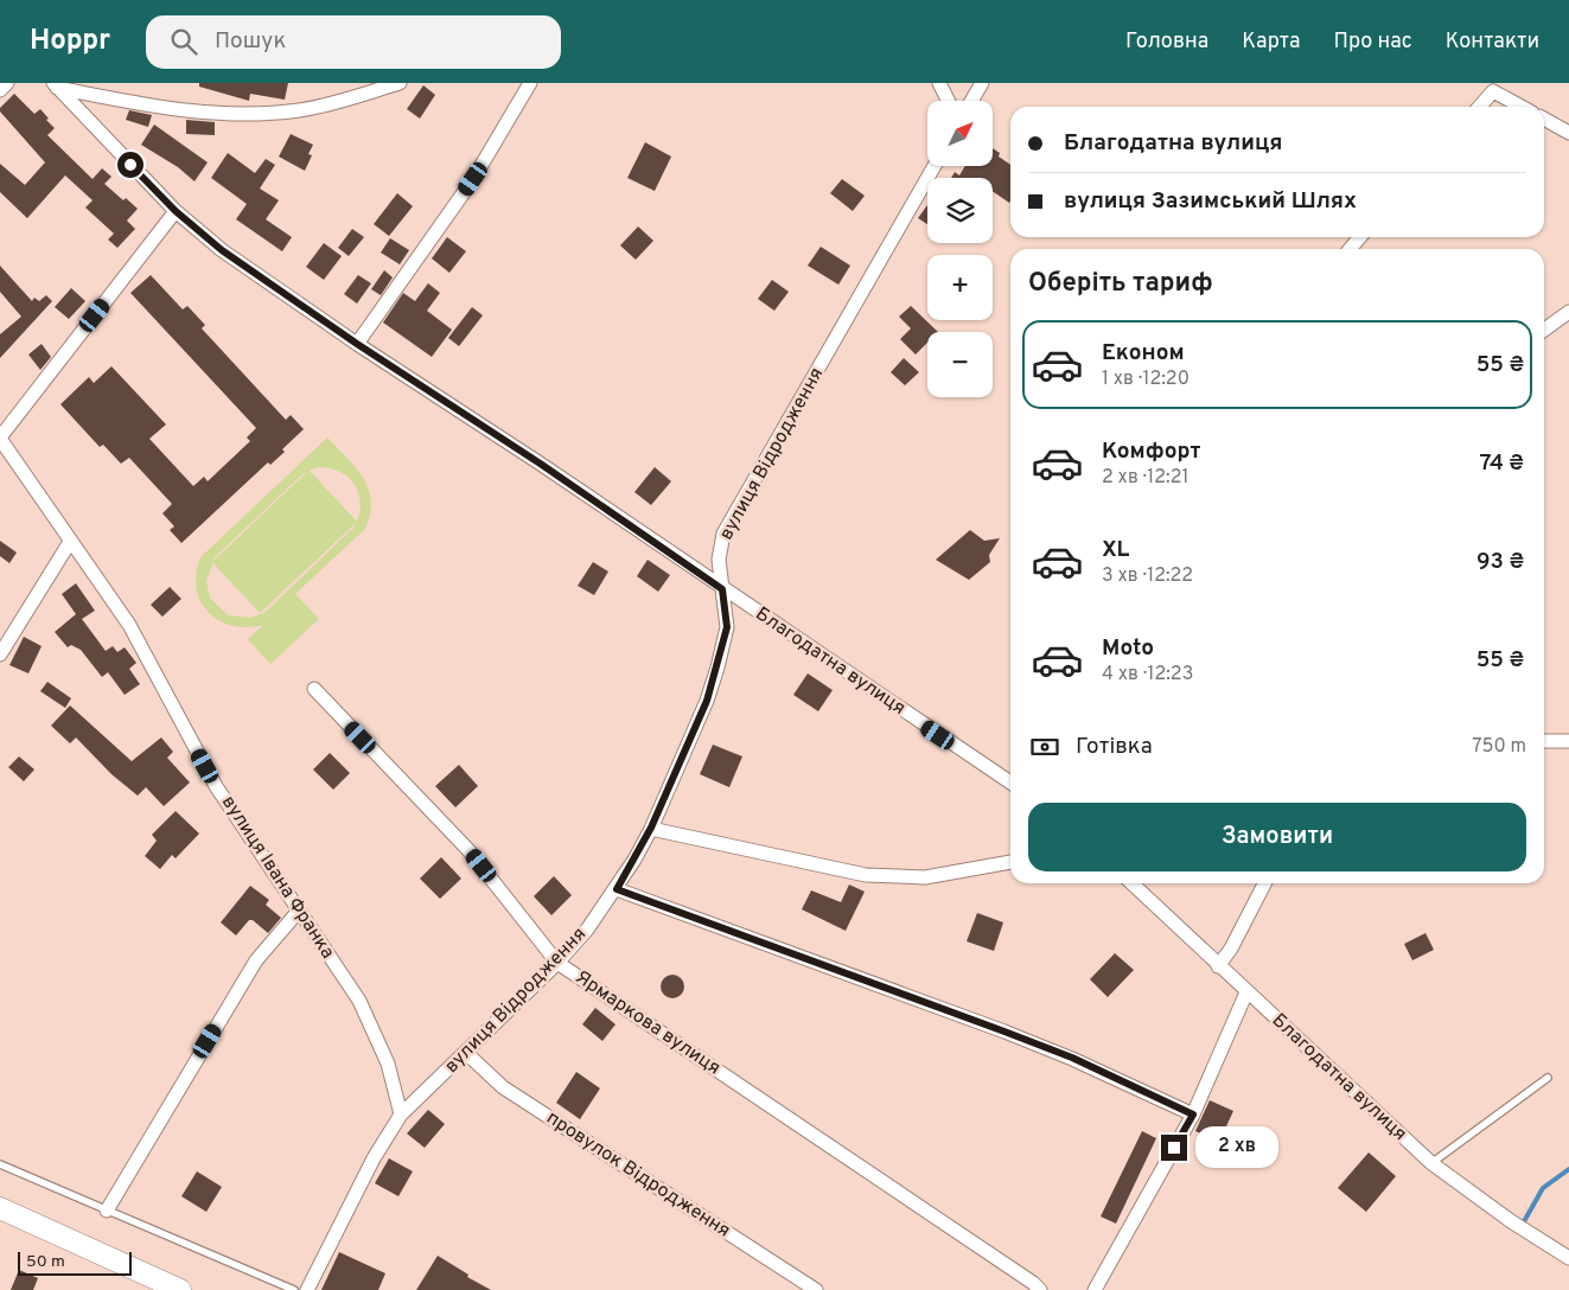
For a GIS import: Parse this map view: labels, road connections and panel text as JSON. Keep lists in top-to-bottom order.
{
  "streets": {
    "street": [
      "вулиця Відродження",
      "Благодатна вулиця",
      "вулиця Івана Франка",
      "Ярмаркова вулиця",
      "провулок Відродження"
    ]
  },
  "crossings": [
    ["вулиця Відродження", "Благодатна вулиця"],
    ["вулиця Відродження", "вулиця Івана Франка"],
    ["вулиця Відродження", "Ярмаркова вулиця"],
    ["вулиця Відродження", "провулок Відродження"]
  ],
  "scale_bar": "50 m",
  "north": "top right",
  "page": {
    "header": "Hoppr",
    "search": "Пошук",
    "nav": [
      "Головна",
      "Карта",
      "Про нас",
      "Контакти"
    ],
    "map_buttons": ["+", "−"],
    "banner": ["Благодатна вулиця", "вулиця Зазимський Шлях"],
    "heading": "Оберіть тариф",
    "list": [
      {
        "name": "Економ",
        "note": "1 хв · 12:20",
        "value": "55 ₴"
      },
      {
        "name": "Комфорт",
        "note": "2 хв · 12:21",
        "value": "74 ₴"
      },
      {
        "name": "XL",
        "note": "3 хв · 12:22",
        "value": "93 ₴"
      },
      {
        "name": "Moto",
        "note": "4 хв · 12:23",
        "value": "55 ₴"
      }
    ],
    "pay": ["Готівка", "750 m"],
    "buttons": "Замовити",
    "bubble": "2 хв",
    "scale": "50 m"
  }
}
